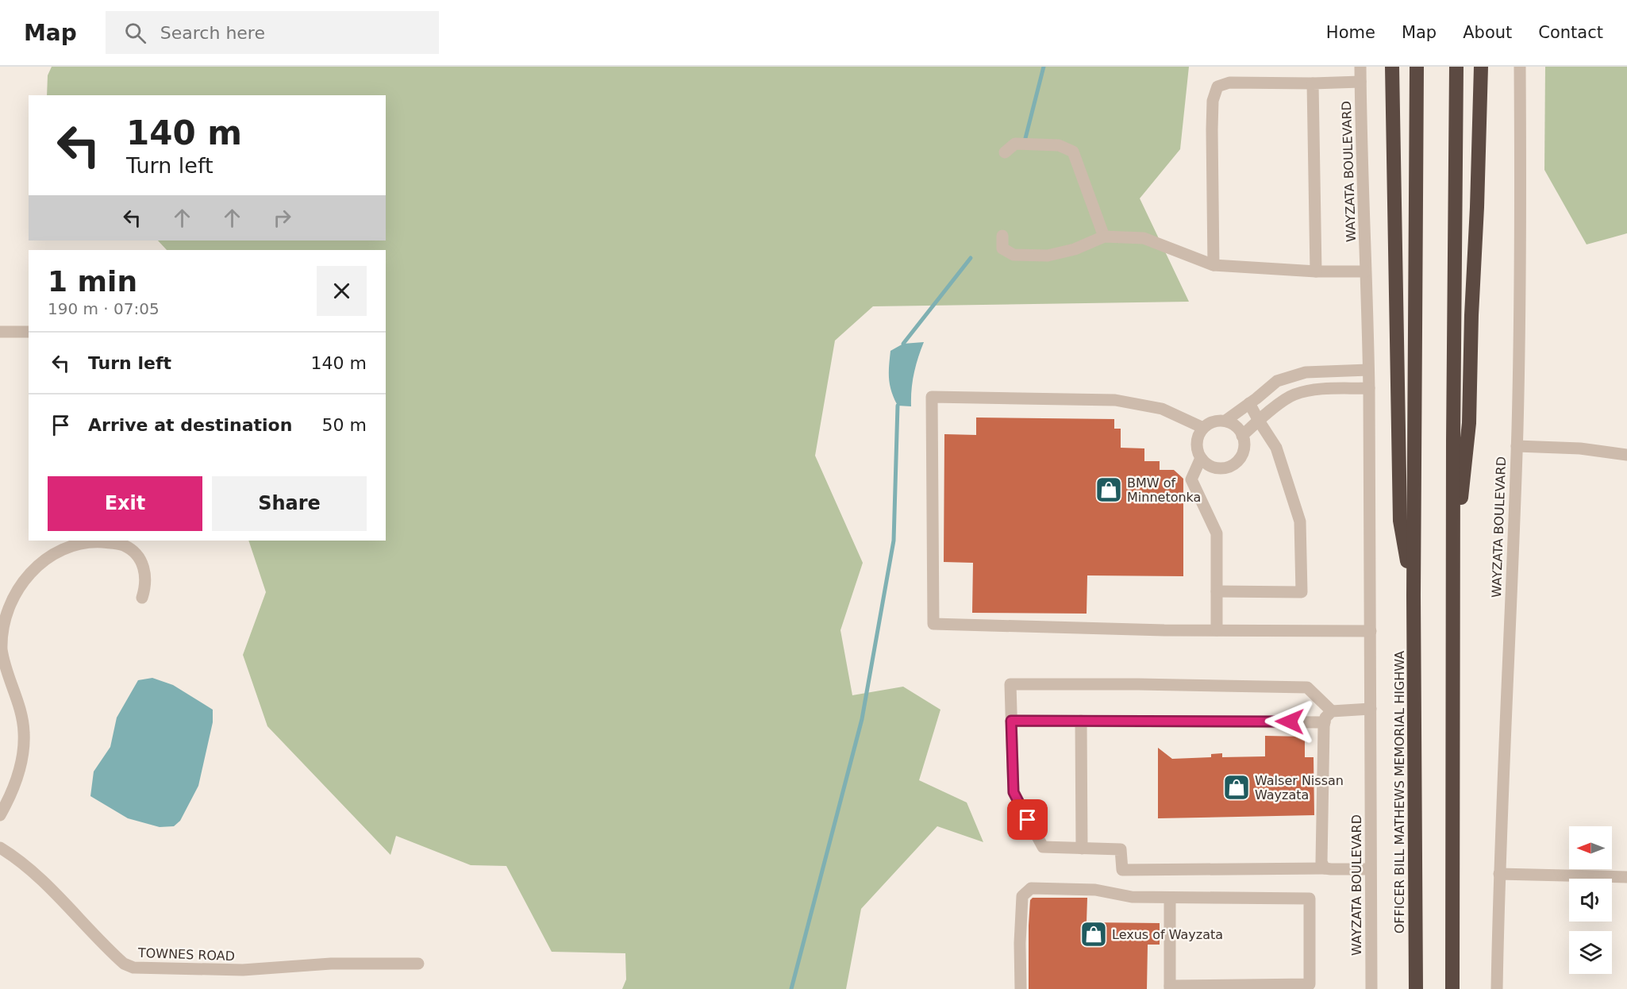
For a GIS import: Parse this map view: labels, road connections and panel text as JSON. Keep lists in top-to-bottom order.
{
  "streets": {
    "highway": ["OFFICER BILL MATHEWS MEMORIAL HIGHWA"],
    "street": ["WAYZATA BOULEVARD", "TOWNES ROAD"]
  },
  "places": {
    "shop": ["BMW of Minnetonka", "Walser Nissan Wayzata", "Lexus of Wayzata"]
  },
  "north": "left",
  "page": {
    "header": "Map",
    "search": "Search here",
    "nav": [
      "Home",
      "Map",
      "About",
      "Contact"
    ],
    "turn": ["140 m", "Turn left"],
    "heading": ["1 min", "190 m · 07:05"],
    "list": [
      {
        "name": "Turn left",
        "value": "140 m"
      },
      {
        "name": "Arrive at destination",
        "value": "50 m"
      }
    ],
    "buttons": ["Exit", "Share"]
  }
}
